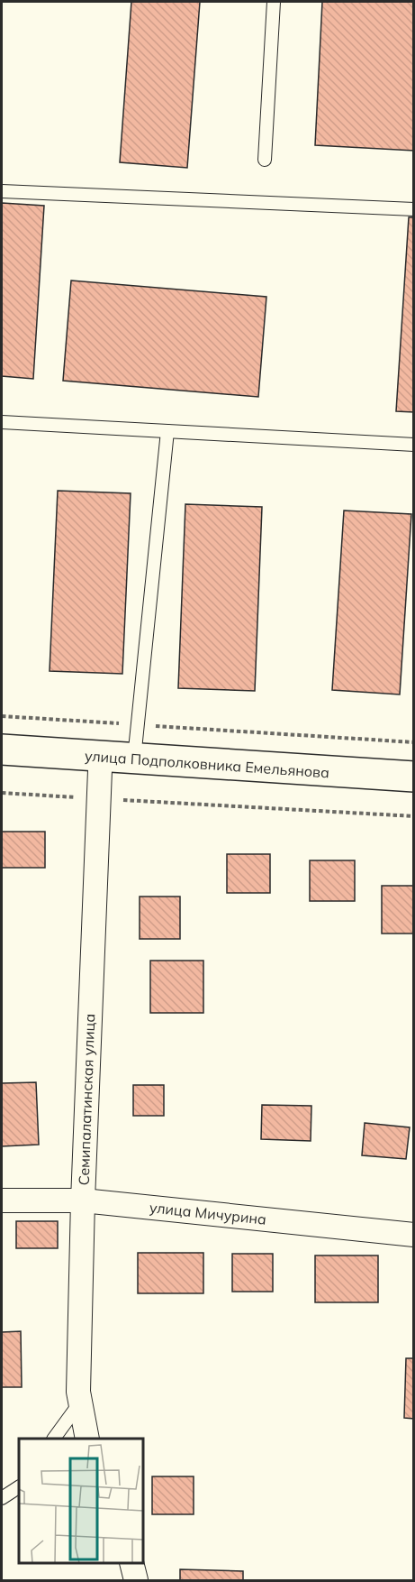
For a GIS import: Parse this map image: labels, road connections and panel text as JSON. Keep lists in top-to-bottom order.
{
  "streets": {
    "main road": ["улица Подполковника Емельянова"],
    "street": ["Семипалатинская улица", "улица Мичурина"]
  },
  "crossings": [
    ["улица Подполковника Емельянова", "Семипалатинская улица"],
    ["Семипалатинская улица", "улица Мичурина"]
  ]
}
